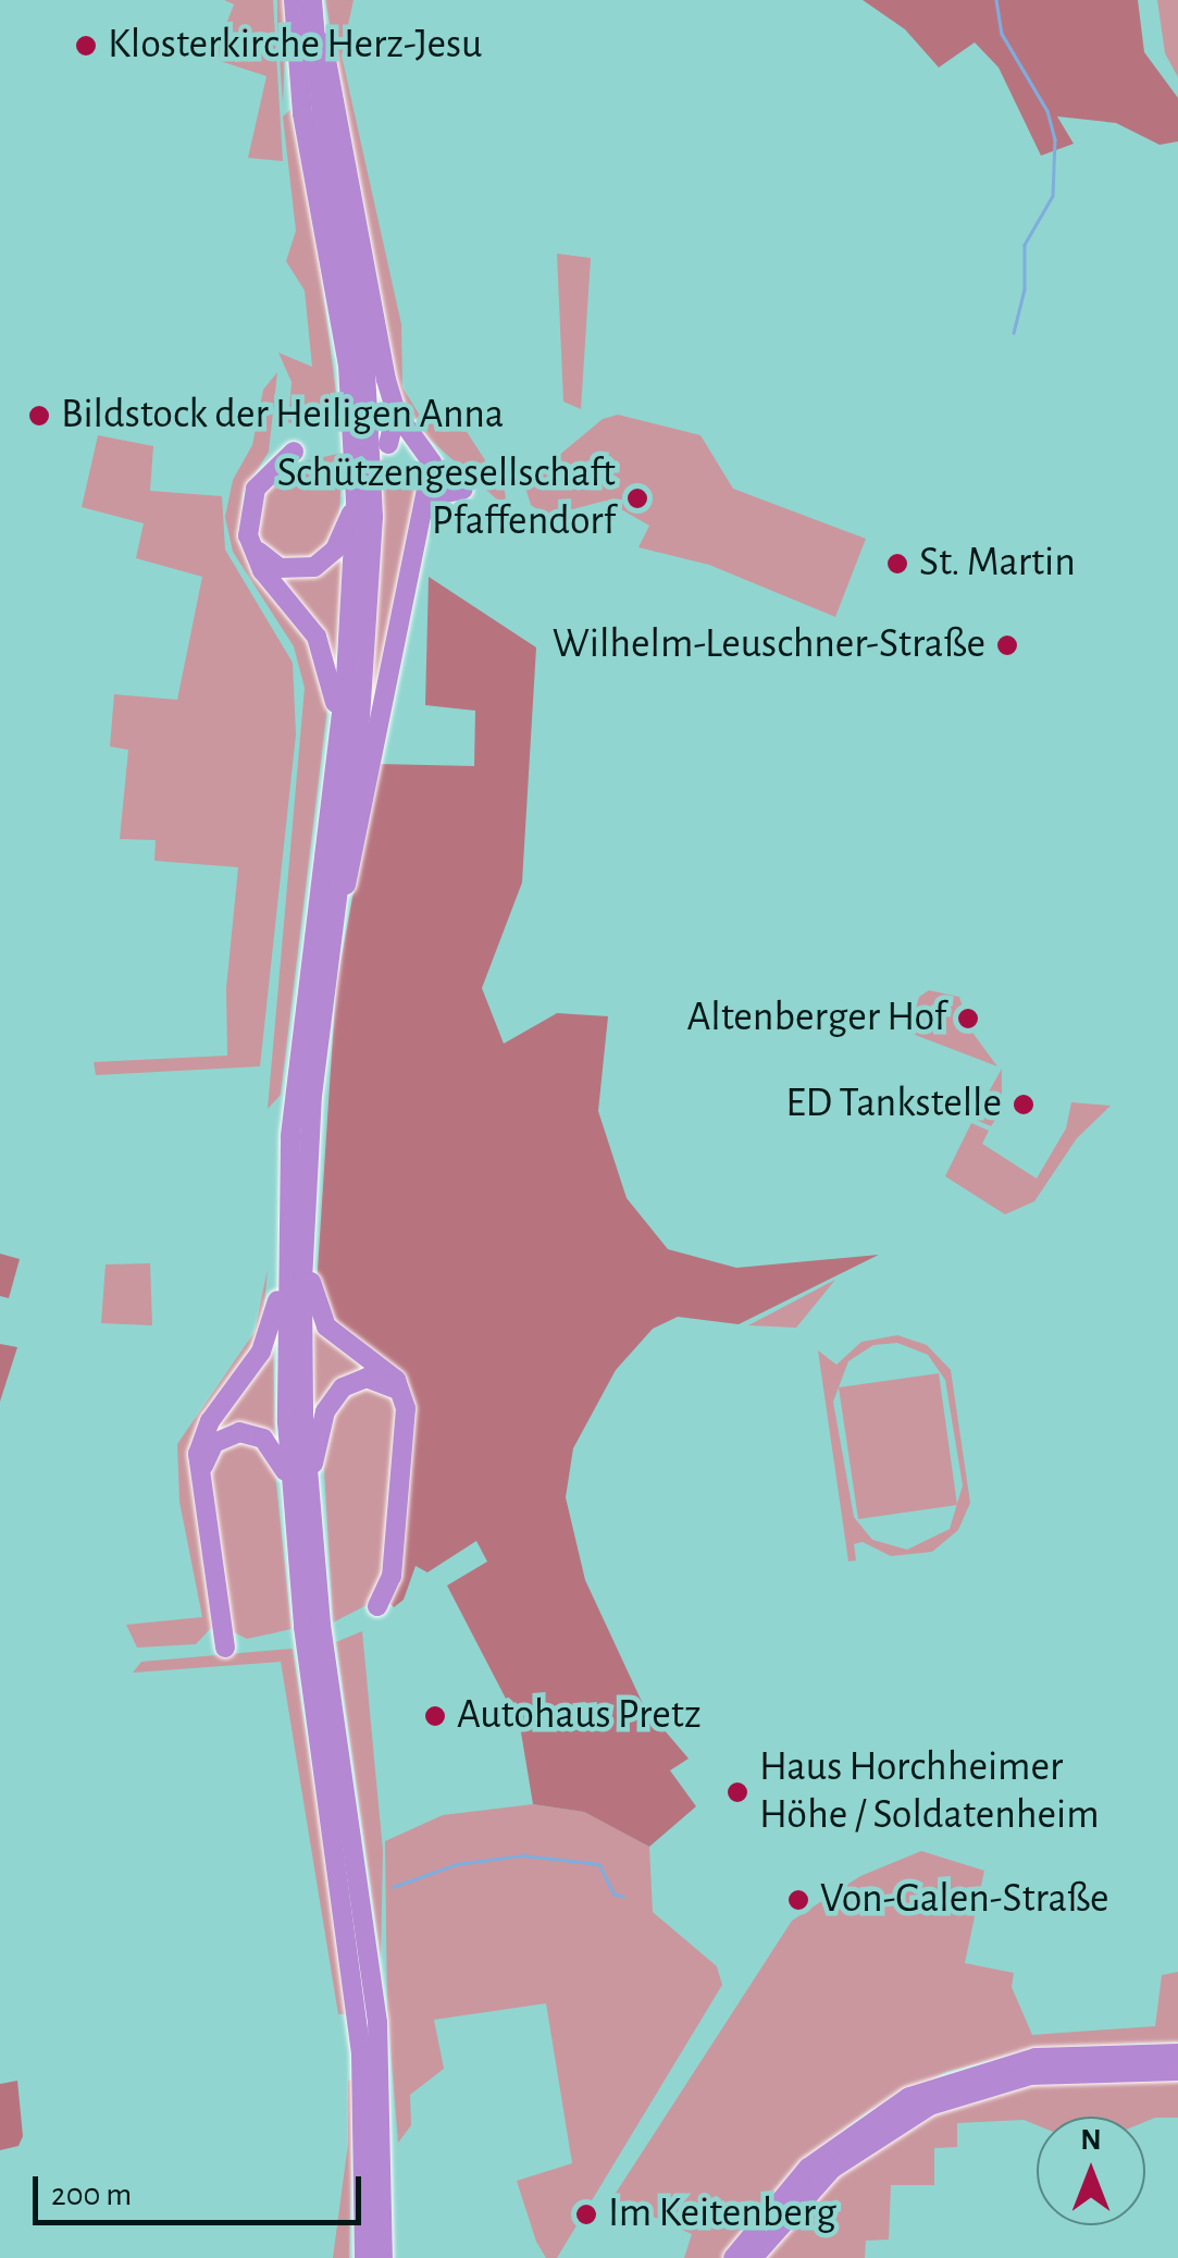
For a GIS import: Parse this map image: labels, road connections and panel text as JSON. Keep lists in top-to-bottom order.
{
  "places": [
    "Klosterkirche Herz-Jesu",
    "Bildstock der Heiligen Anna",
    "Schützengesellschaft Pfaffendorf",
    "St. Martin",
    "Wilhelm-Leuschner-Straße",
    "Altenberger Hof",
    "ED Tankstelle",
    "Autohaus Pretz",
    "Haus Horchheimer Höhe / Soldatenheim",
    "Von-Galen-Straße",
    "Im Keitenberg"
  ],
  "scale_bar": "200 m",
  "north": "top"
}
